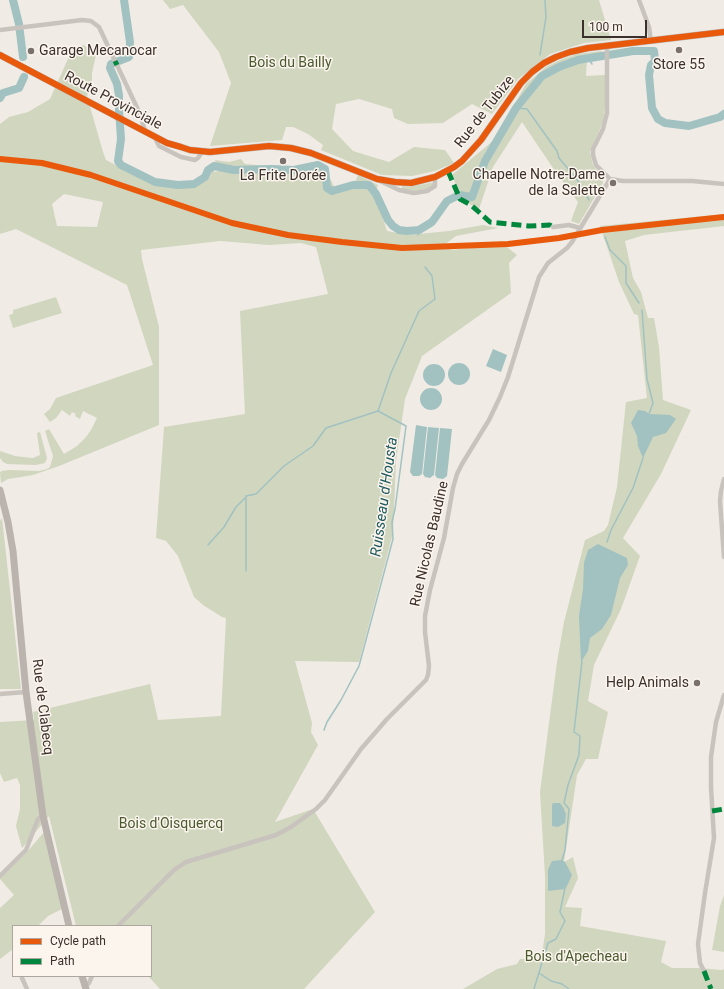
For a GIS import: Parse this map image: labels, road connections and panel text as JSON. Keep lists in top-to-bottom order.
{
  "streets": {
    "main road": ["Route Provinciale", "Rue de Tubize", "Rue de Clabecq"],
    "street": ["Rue Nicolas Baudine"]
  },
  "crossings": [
    ["Route Provinciale", "Rue de Tubize"]
  ],
  "water": ["Ruisseau d'Housta"],
  "parks": ["Bois du Bailly", "Bois d'Oisquercq", "Bois d'Apecheau"],
  "places": [
    "Store 55",
    "Garage Mecanocar",
    "La Frite Dorée",
    "Chapelle Notre-Dame de la Salette",
    "Help Animals"
  ],
  "legend": ["Cycle path", "Path"],
  "scale_bar": "100 m"
}
